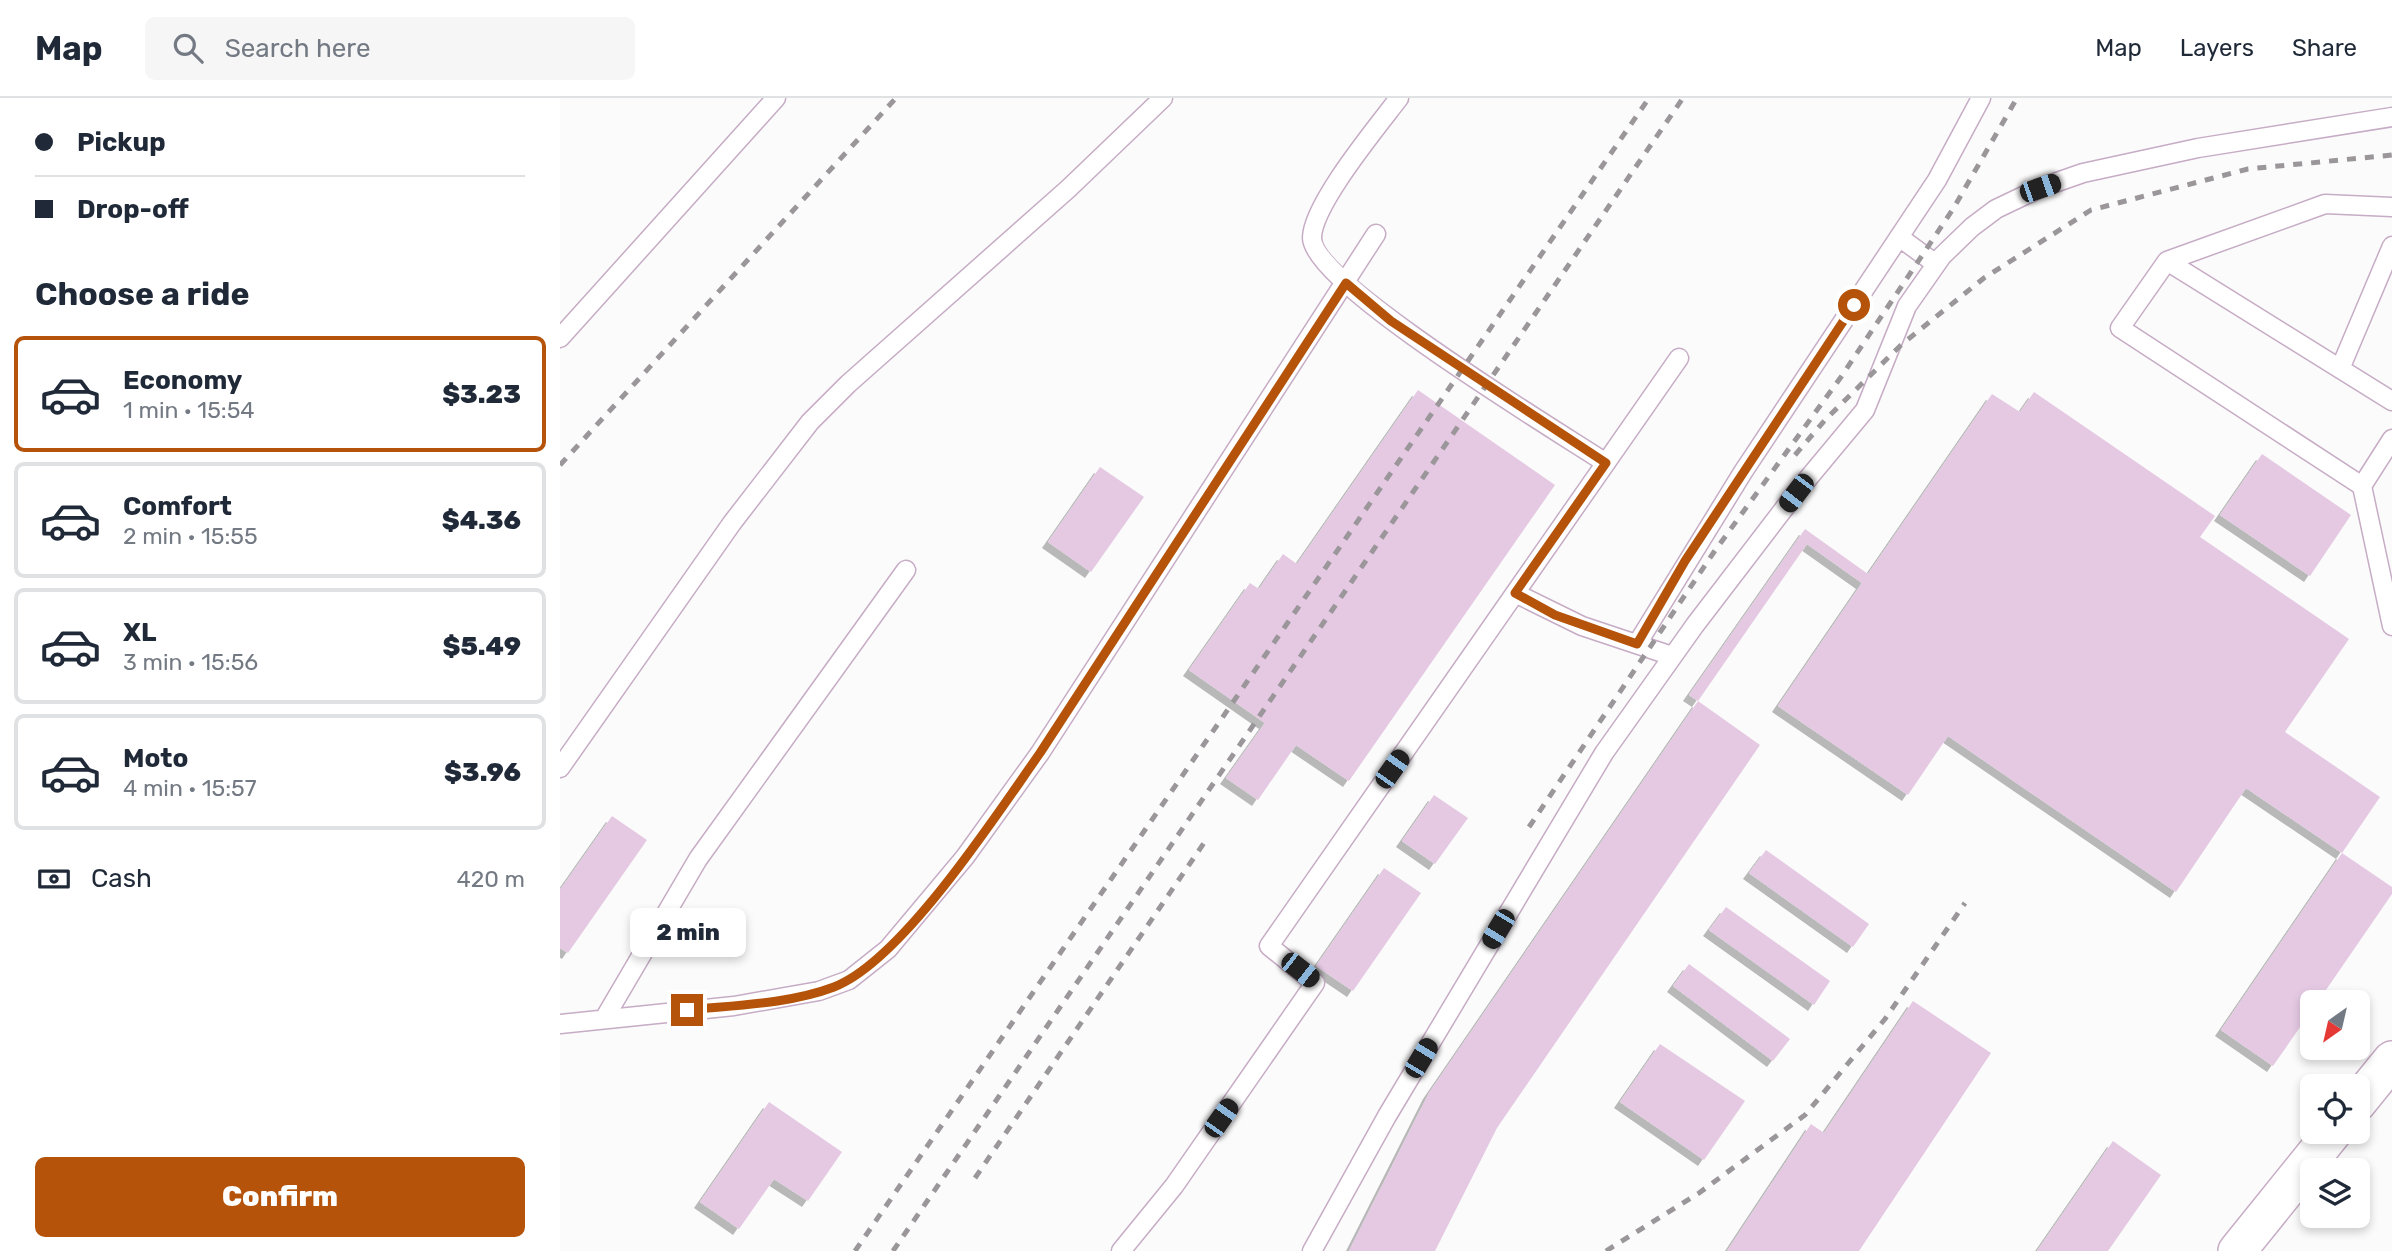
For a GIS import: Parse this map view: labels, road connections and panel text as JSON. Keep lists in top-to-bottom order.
{
  "north": "bottom left",
  "page": {
    "header": "Map",
    "search": "Search here",
    "nav": ["Map", "Layers", "Share"],
    "banner": ["Pickup", "Drop-off"],
    "heading": "Choose a ride",
    "list": [
      {
        "name": "Economy",
        "note": "1 min · 15:54",
        "value": "$3.23"
      },
      {
        "name": "Comfort",
        "note": "2 min · 15:55",
        "value": "$4.36"
      },
      {
        "name": "XL",
        "note": "3 min · 15:56",
        "value": "$5.49"
      },
      {
        "name": "Moto",
        "note": "4 min · 15:57",
        "value": "$3.96"
      }
    ],
    "pay": ["Cash", "420 m"],
    "bubble": "2 min",
    "buttons": "Confirm"
  }
}
